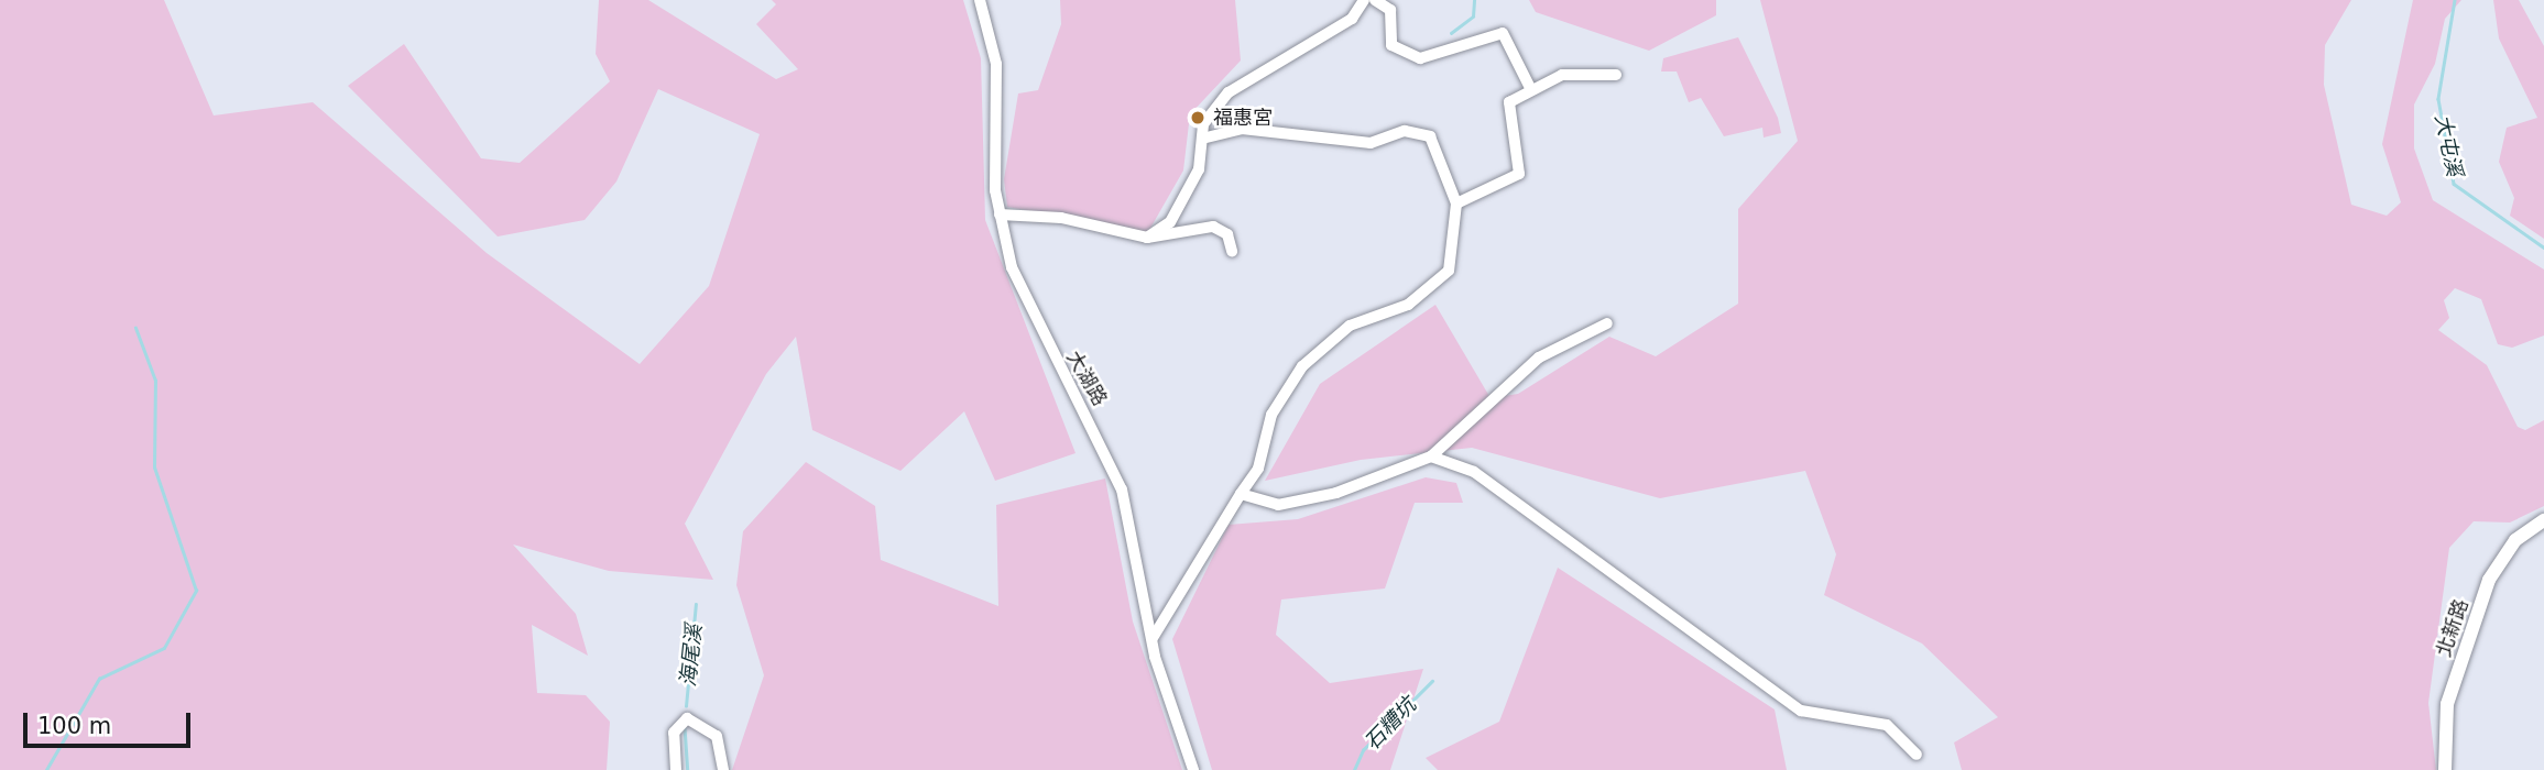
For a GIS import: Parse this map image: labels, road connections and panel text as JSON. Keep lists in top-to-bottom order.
{
  "streets": {
    "main road": ["北新路"],
    "street": ["大湖路"]
  },
  "water": ["大屯溪", "海尾溪", "石糟坑"],
  "places": ["福惠宮"],
  "scale_bar": "100 m"
}
